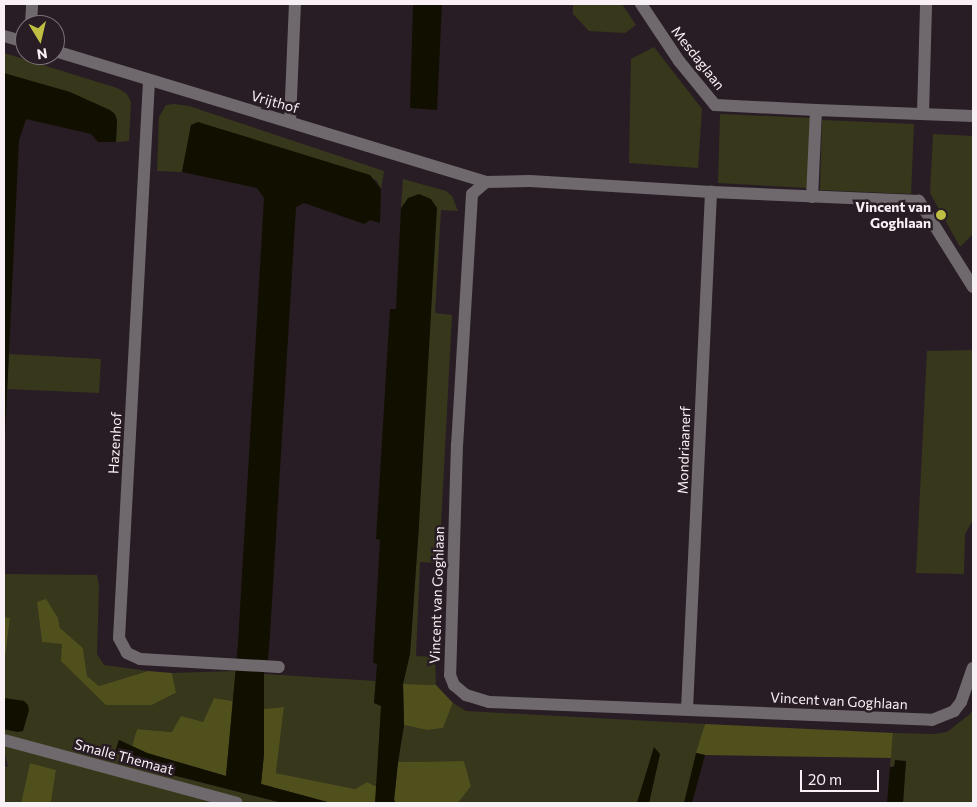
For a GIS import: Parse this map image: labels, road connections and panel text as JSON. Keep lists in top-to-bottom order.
{
  "streets": {
    "street": [
      "Mesdaglaan",
      "Vrijthof",
      "Hazenhof",
      "Mondriaanerf",
      "Vincent van Goghlaan",
      "Smalle Themaat"
    ]
  },
  "crossings": [
    ["Vrijthof", "Hazenhof"],
    ["Vrijthof", "Vincent van Goghlaan"],
    ["Mondriaanerf", "Vincent van Goghlaan"]
  ],
  "places": ["Vincent van Goghlaan"],
  "scale_bar": "20 m",
  "north": "bottom"
}
